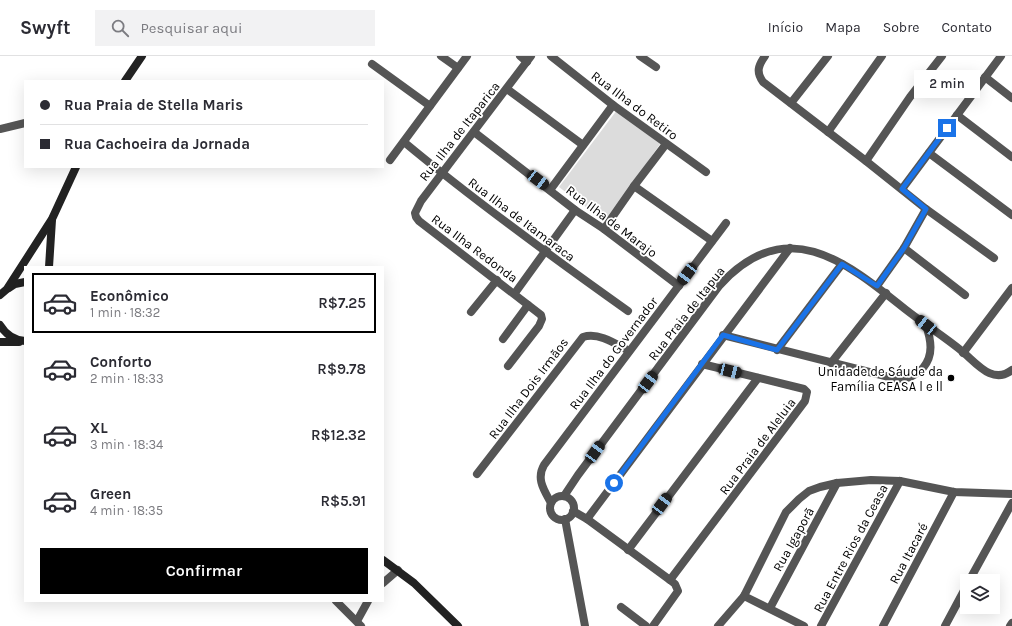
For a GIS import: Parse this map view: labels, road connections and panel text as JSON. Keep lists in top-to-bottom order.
{
  "streets": {
    "street": [
      "Rua Ilha do Retiro",
      "Rua Ilha de Itaparica",
      "Rua Ilha de Itamaraca",
      "Rua Ilha de Marajo",
      "Rua Ilha Redonda",
      "Rua Praia de Itapua",
      "Rua Ilha do Governador",
      "Rua Ilha Dois Irmãos",
      "Rua Praia de Aleluia",
      "Rua Igaporã",
      "Rua Entre Rios da Ceasa",
      "Rua Itacaré"
    ]
  },
  "crossings": [
    ["Rua Ilha de Itaparica", "Rua Ilha de Itamaraca"],
    ["Rua Ilha de Itaparica", "Rua Ilha de Marajo"],
    ["Rua Ilha de Itaparica", "Rua Ilha Redonda"],
    ["Rua Ilha de Marajo", "Rua Ilha do Governador"],
    ["Rua Praia de Itapua", "Rua Ilha do Governador"],
    ["Rua Ilha do Governador", "Rua Ilha Dois Irmãos"]
  ],
  "places": ["Unidade de Sáude da Família CEASA l e ll"],
  "page": {
    "header": "Swyft",
    "search": "Pesquisar aqui",
    "nav": [
      "Início",
      "Mapa",
      "Sobre",
      "Contato"
    ],
    "bubble": "2 min",
    "banner": ["Rua Praia de Stella Maris", "Rua Cachoeira da Jornada"],
    "list": [
      {
        "name": "Econômico",
        "note": "1 min · 18:32",
        "value": "R$7.25"
      },
      {
        "name": "Conforto",
        "note": "2 min · 18:33",
        "value": "R$9.78"
      },
      {
        "name": "XL",
        "note": "3 min · 18:34",
        "value": "R$12.32"
      },
      {
        "name": "Green",
        "note": "4 min · 18:35",
        "value": "R$5.91"
      }
    ],
    "buttons": "Confirmar"
  }
}
